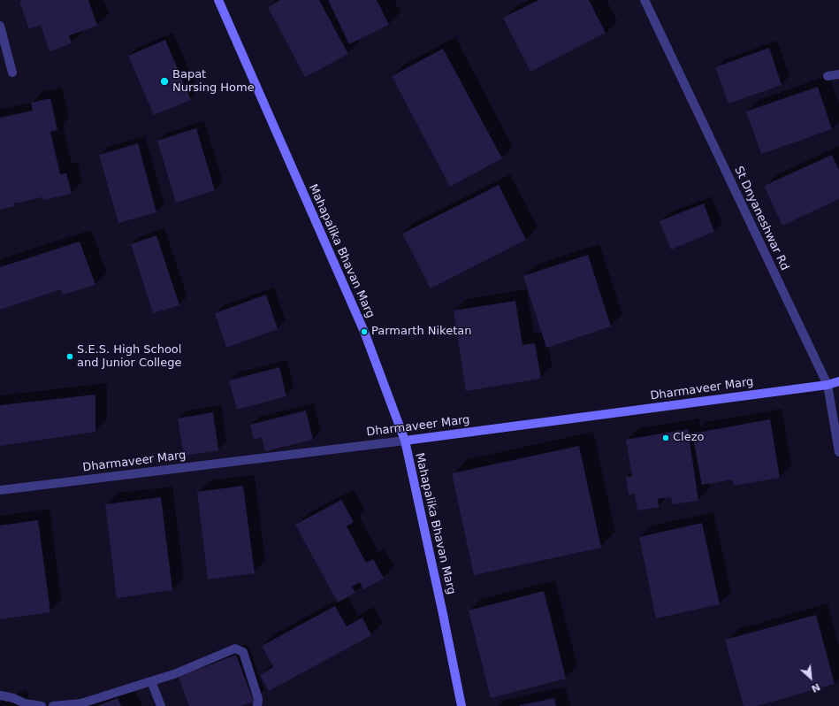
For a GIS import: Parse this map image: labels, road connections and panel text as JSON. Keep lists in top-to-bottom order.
{
  "streets": {
    "street": ["St Dnyaneshwar Rd", "Mahapalika Bhavan Marg", "Dharmaveer Marg"]
  },
  "crossings": [
    ["St Dnyaneshwar Rd", "Dharmaveer Marg"],
    ["Mahapalika Bhavan Marg", "Dharmaveer Marg"]
  ],
  "places": [
    "Bapat Nursing Home",
    "Parmarth Niketan",
    "S.E.S. High School and Junior College",
    "Clezo"
  ],
  "north": "bottom right"
}
